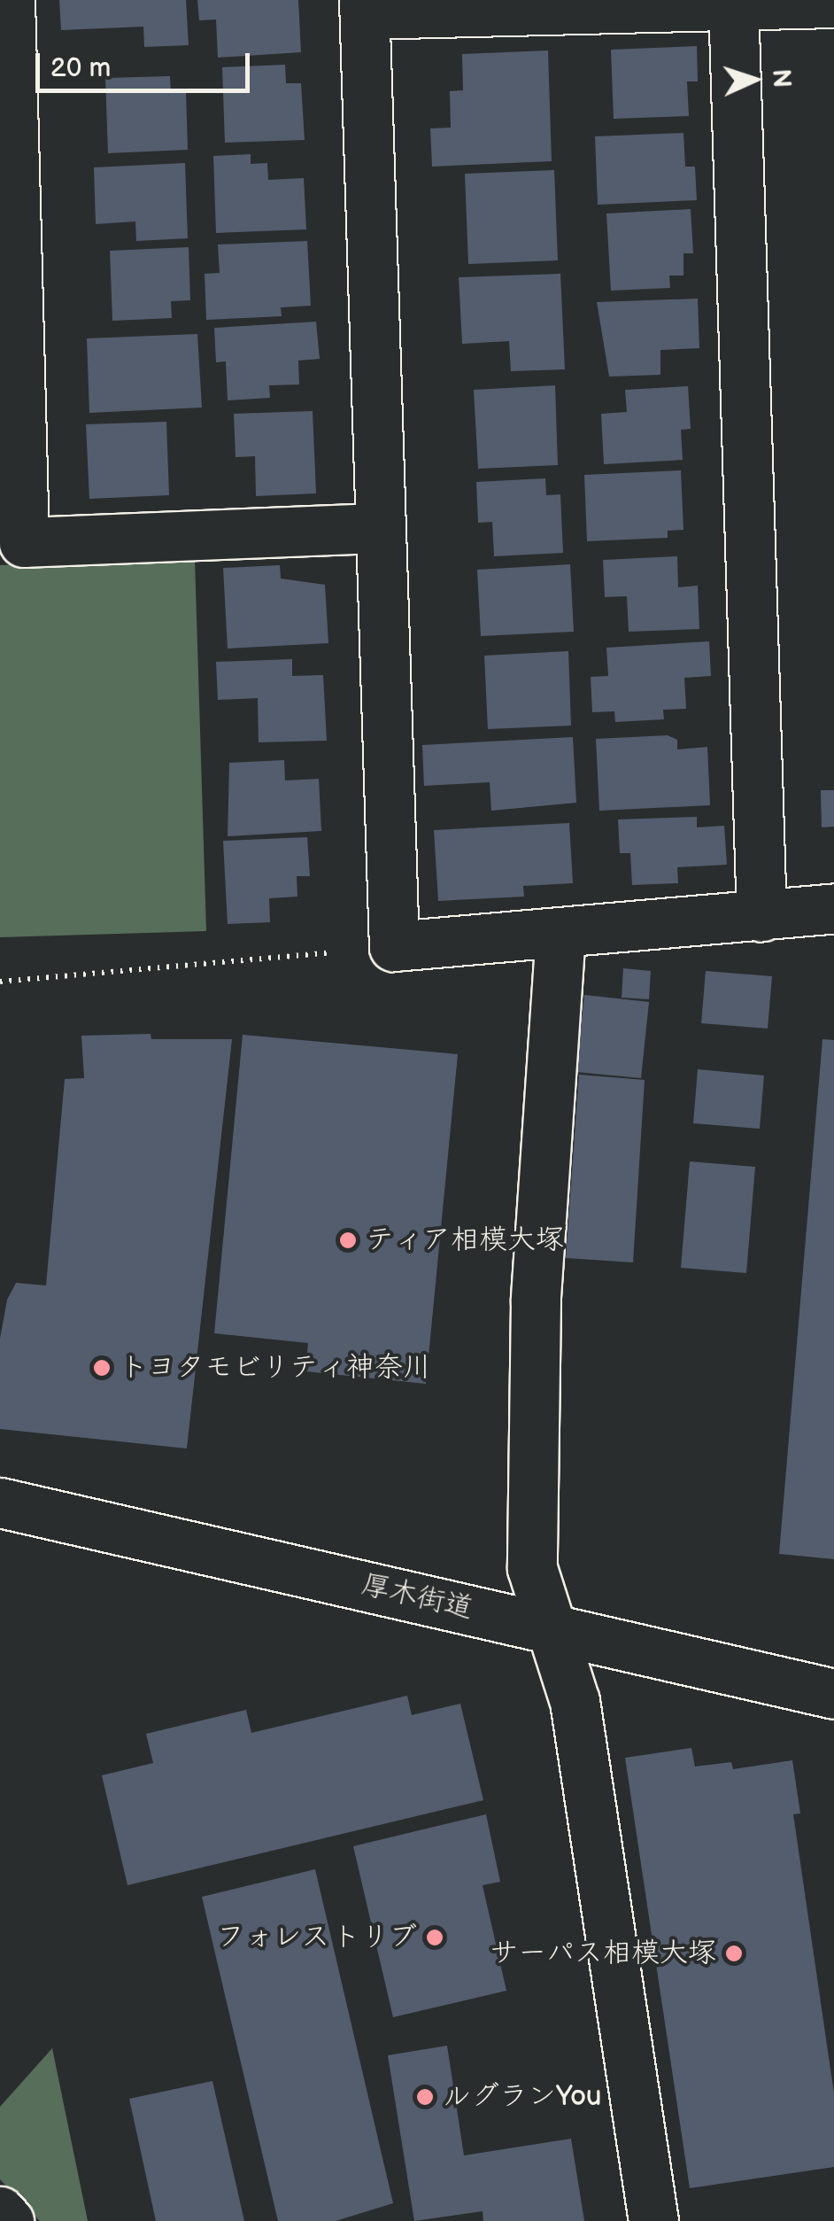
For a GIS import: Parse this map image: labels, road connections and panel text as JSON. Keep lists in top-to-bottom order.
{
  "streets": {
    "street": ["厚木街道"]
  },
  "places": [
    "ティア相模大塚",
    "トヨタモビリティ神奈川",
    "フォレストリブ",
    "サーパス相模大塚",
    "ルグランYou"
  ],
  "scale_bar": "20 m",
  "north": "right"
}
